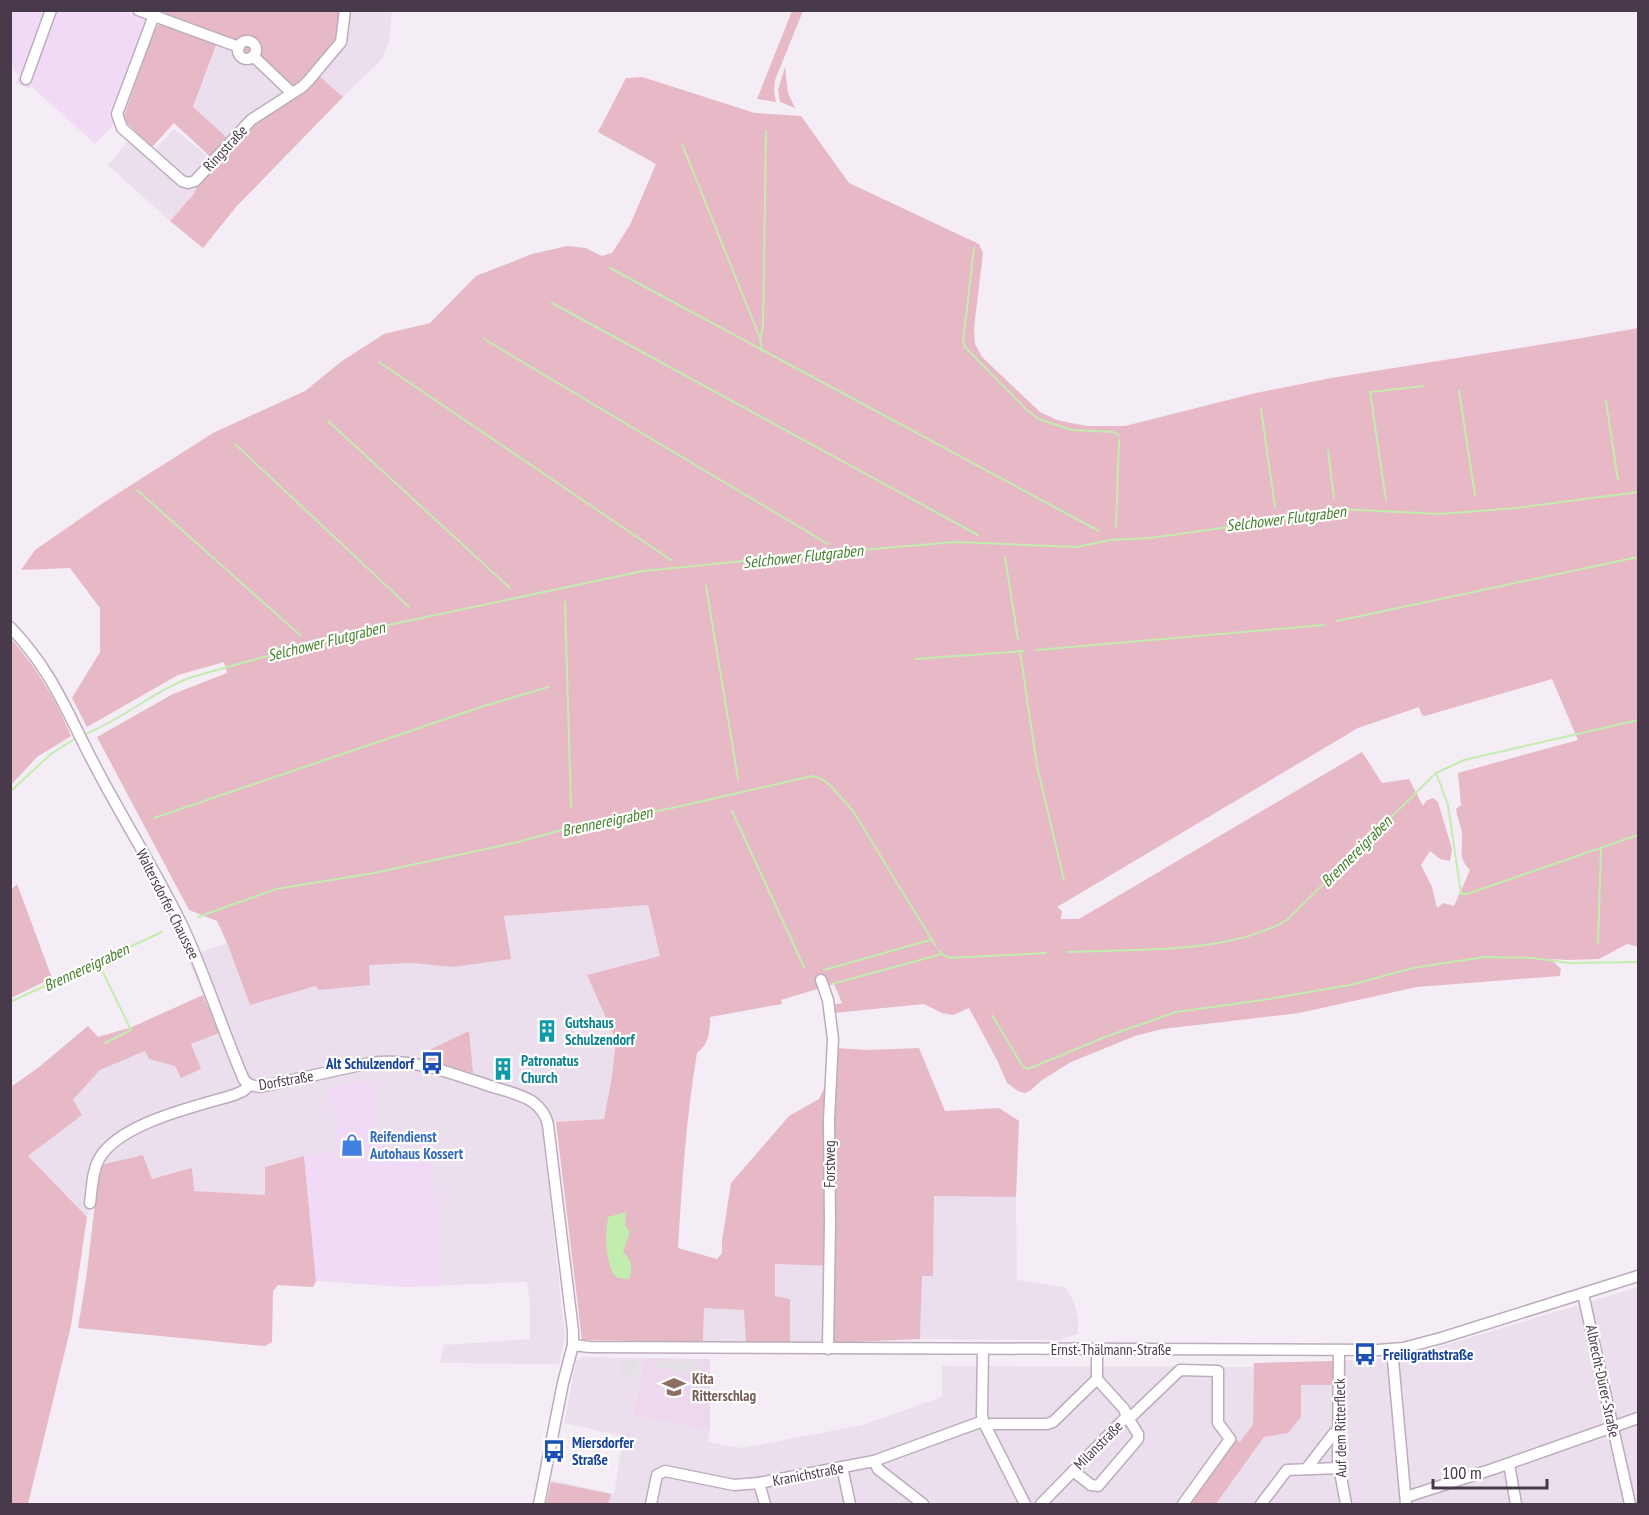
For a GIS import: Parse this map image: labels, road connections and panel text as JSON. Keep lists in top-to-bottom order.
{
  "streets": {
    "street": [
      "Ringstraße",
      "Waltersdorfer Chaussee",
      "Dorfstraße",
      "Forstweg",
      "Ernst-Thälmann-Straße",
      "Albrecht-Dürer-Straße",
      "Auf dem Ritterfleck",
      "Milanstraße",
      "Kranichstraße"
    ]
  },
  "crossings": [
    ["Waltersdorfer Chaussee", "Dorfstraße"],
    ["Dorfstraße", "Ernst-Thälmann-Straße"],
    ["Forstweg", "Ernst-Thälmann-Straße"],
    ["Ernst-Thälmann-Straße", "Albrecht-Dürer-Straße"],
    ["Ernst-Thälmann-Straße", "Auf dem Ritterfleck"],
    ["Milanstraße", "Kranichstraße"]
  ],
  "water": ["Selchower Flutgraben", "Brennereigraben"],
  "places": {
    "building": ["Gutshaus Schulzendorf", "Patronatus Church"],
    "bus stop": ["Alt Schulzendorf", "Freiligrathstraße", "Miersdorfer Straße"],
    "shop": ["Reifendienst Autohaus Kossert"],
    "school or university": ["Kita Ritterschlag"]
  },
  "scale_bar": "100 m"
}
